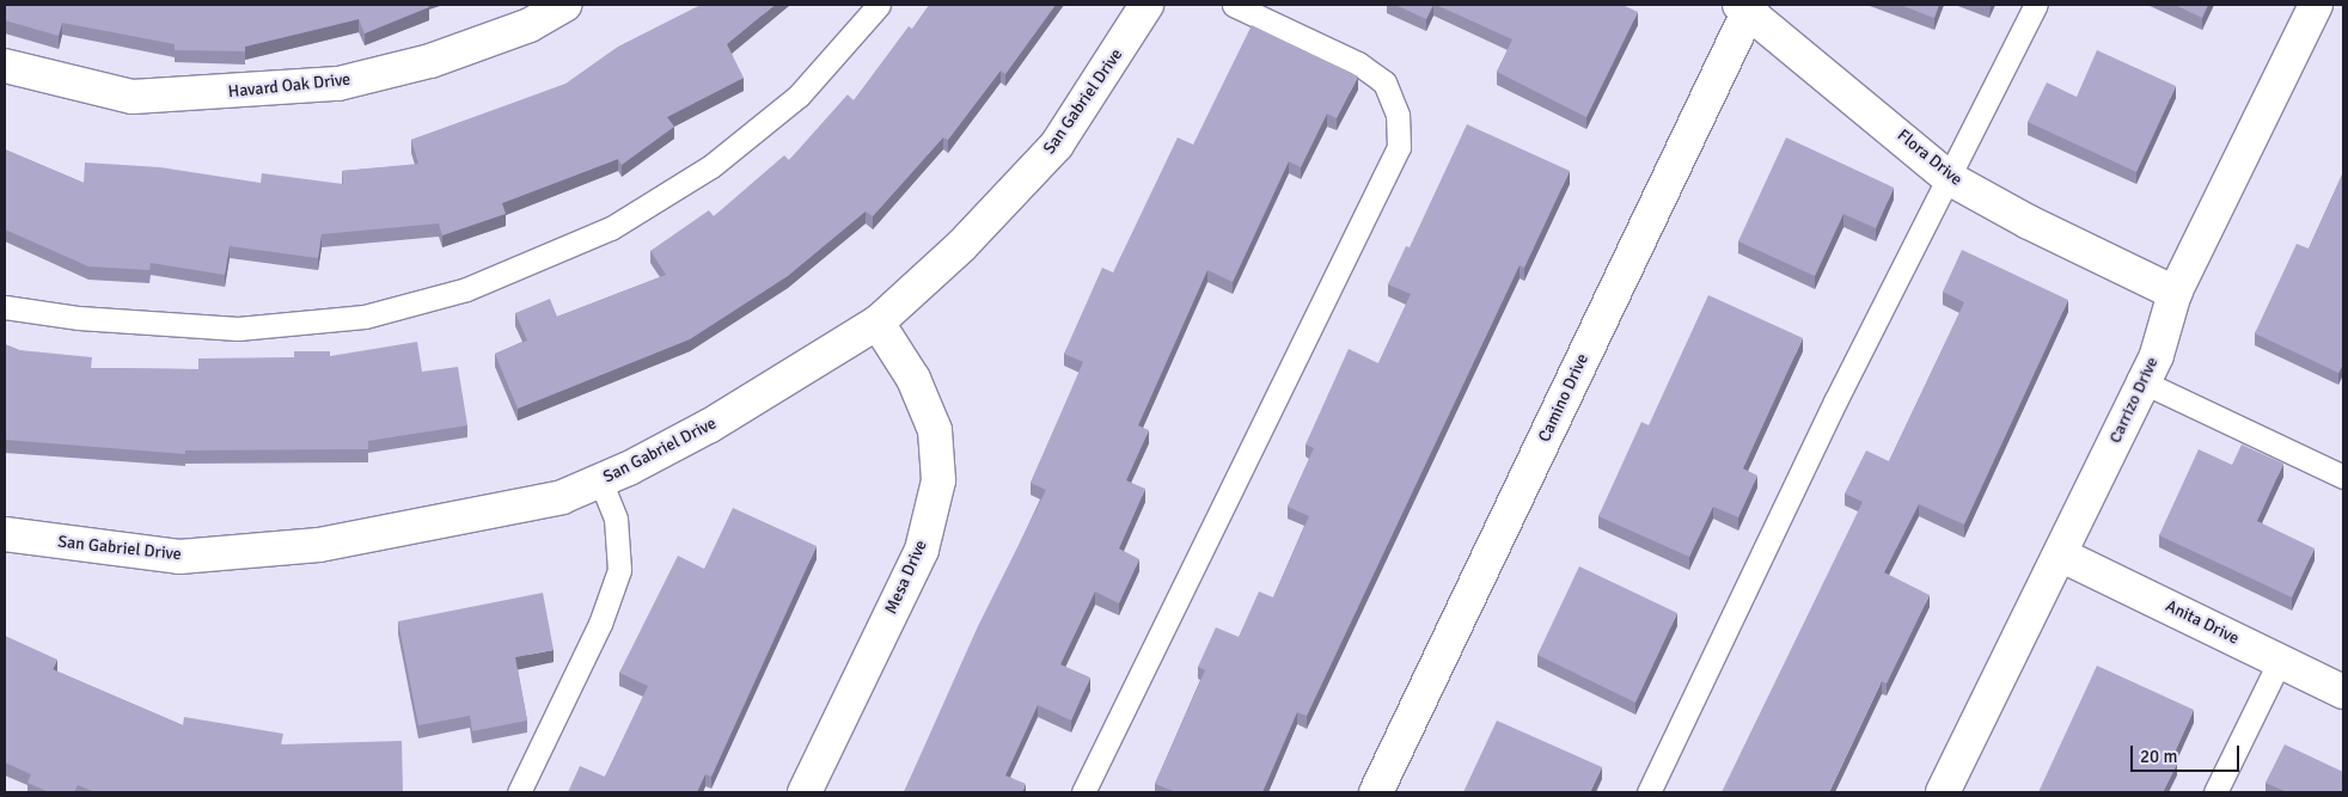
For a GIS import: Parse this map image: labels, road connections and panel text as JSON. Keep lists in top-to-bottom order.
{
  "streets": {
    "street": [
      "Havard Oak Drive",
      "San Gabriel Drive",
      "Flora Drive",
      "Camino Drive",
      "Carrizo Drive",
      "Mesa Drive",
      "Anita Drive"
    ]
  },
  "crossings": [
    ["San Gabriel Drive", "Mesa Drive"],
    ["Flora Drive", "Camino Drive"],
    ["Flora Drive", "Carrizo Drive"],
    ["Carrizo Drive", "Anita Drive"]
  ],
  "scale_bar": "20 m"
}
